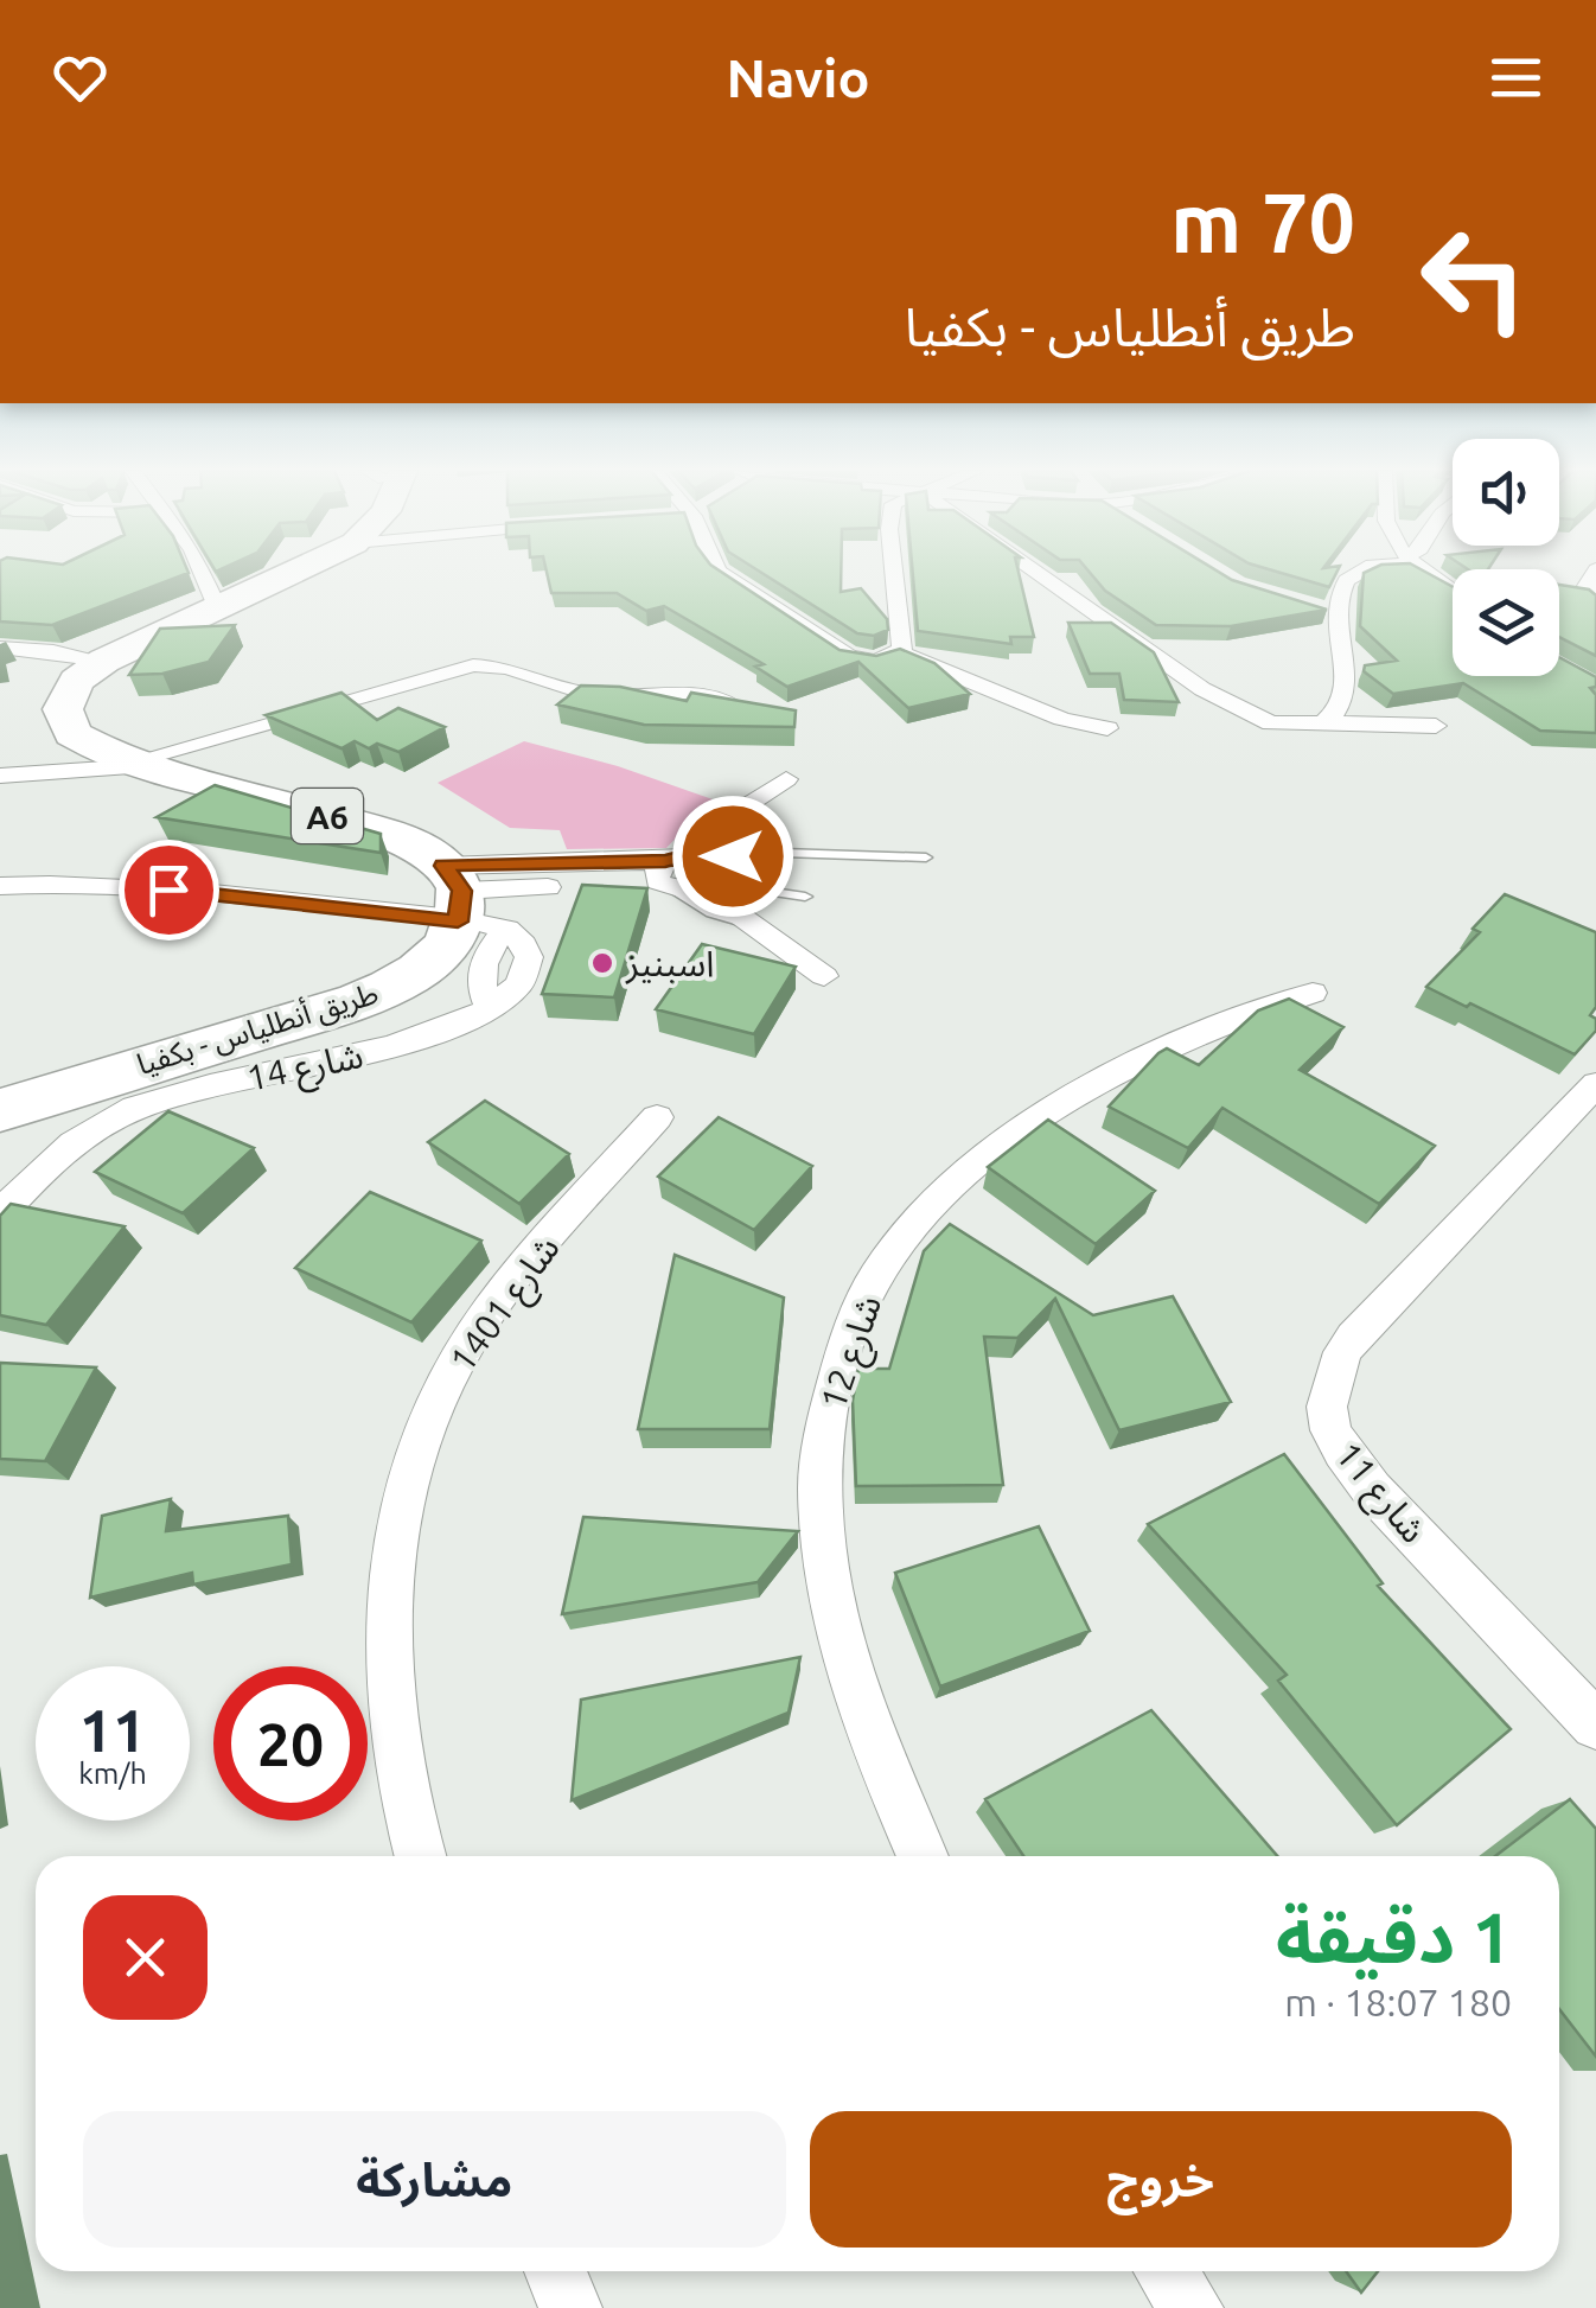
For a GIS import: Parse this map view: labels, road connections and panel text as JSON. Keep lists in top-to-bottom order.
{
  "streets": {
    "highway": ["A6", "طريق أنطلياس - بكفيا"],
    "street": [
      "شارع 14",
      "شارع 1401",
      "شارع 12",
      "شارع 11"
    ]
  },
  "crossings": [
    ["A6", "طريق أنطلياس - بكفيا"],
    ["A6", "شارع 14"],
    ["طريق أنطلياس - بكفيا", "شارع 14"]
  ],
  "places": ["اسبنيز"],
  "page": {
    "header": "Navio",
    "turn": ["70 m", "طريق أنطلياس - بكفيا"],
    "speed": "11 km/h",
    "limit": "20",
    "heading": ["1 دقيقة", "180 m · 18:07"],
    "buttons": ["خروج", "مشاركة"]
  }
}
